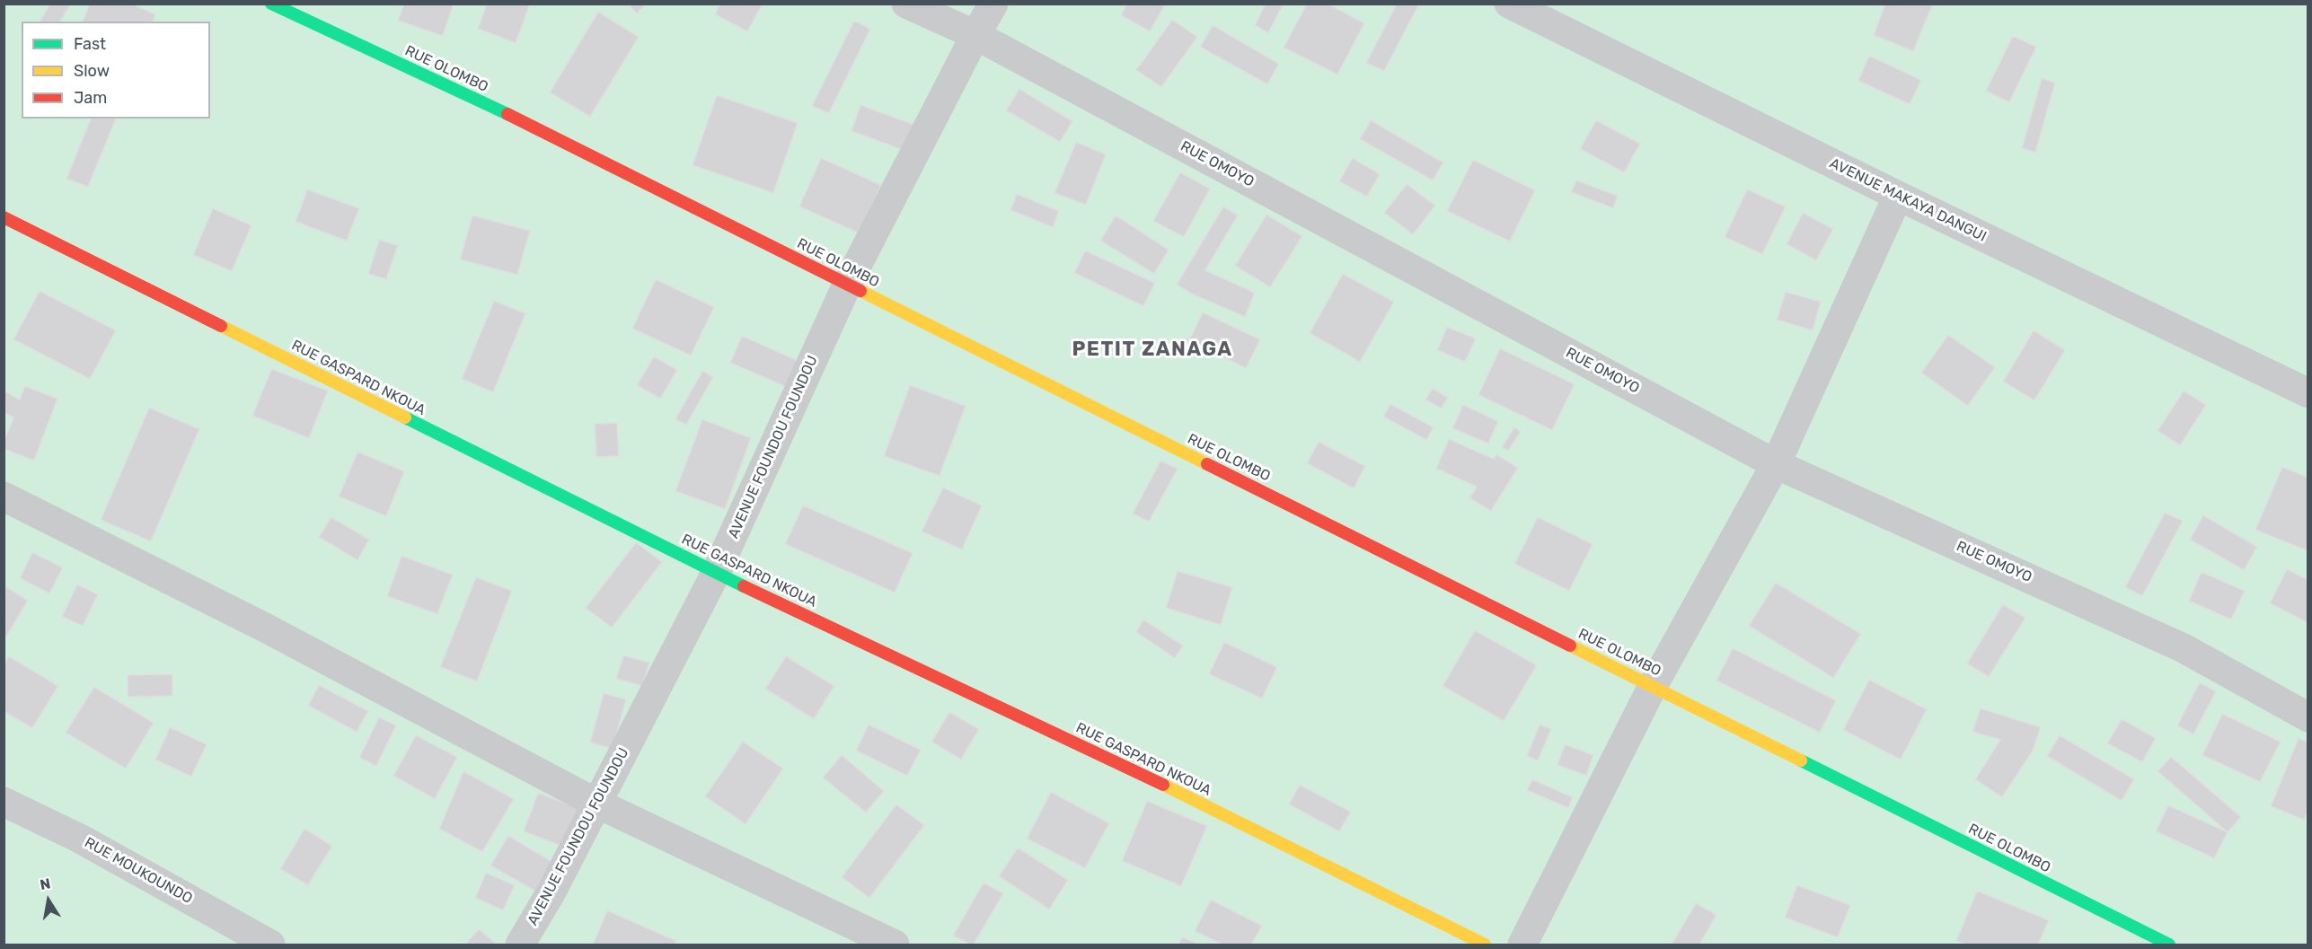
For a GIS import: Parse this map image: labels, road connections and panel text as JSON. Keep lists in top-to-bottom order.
{
  "streets": {
    "street": [
      "RUE OLOMBO",
      "RUE OMOYO",
      "AVENUE MAKAYA DANGUI",
      "RUE GASPARD NKOUA",
      "AVENUE FOUNDOU FOUNDOU",
      "RUE MOUKOUNDO"
    ]
  },
  "crossings": [
    ["RUE OLOMBO", "AVENUE FOUNDOU FOUNDOU"],
    ["RUE OMOYO", "AVENUE FOUNDOU FOUNDOU"],
    ["RUE GASPARD NKOUA", "AVENUE FOUNDOU FOUNDOU"]
  ],
  "districts": ["PETIT ZANAGA"],
  "legend": ["Fast", "Slow", "Jam"],
  "north": "top"
}
